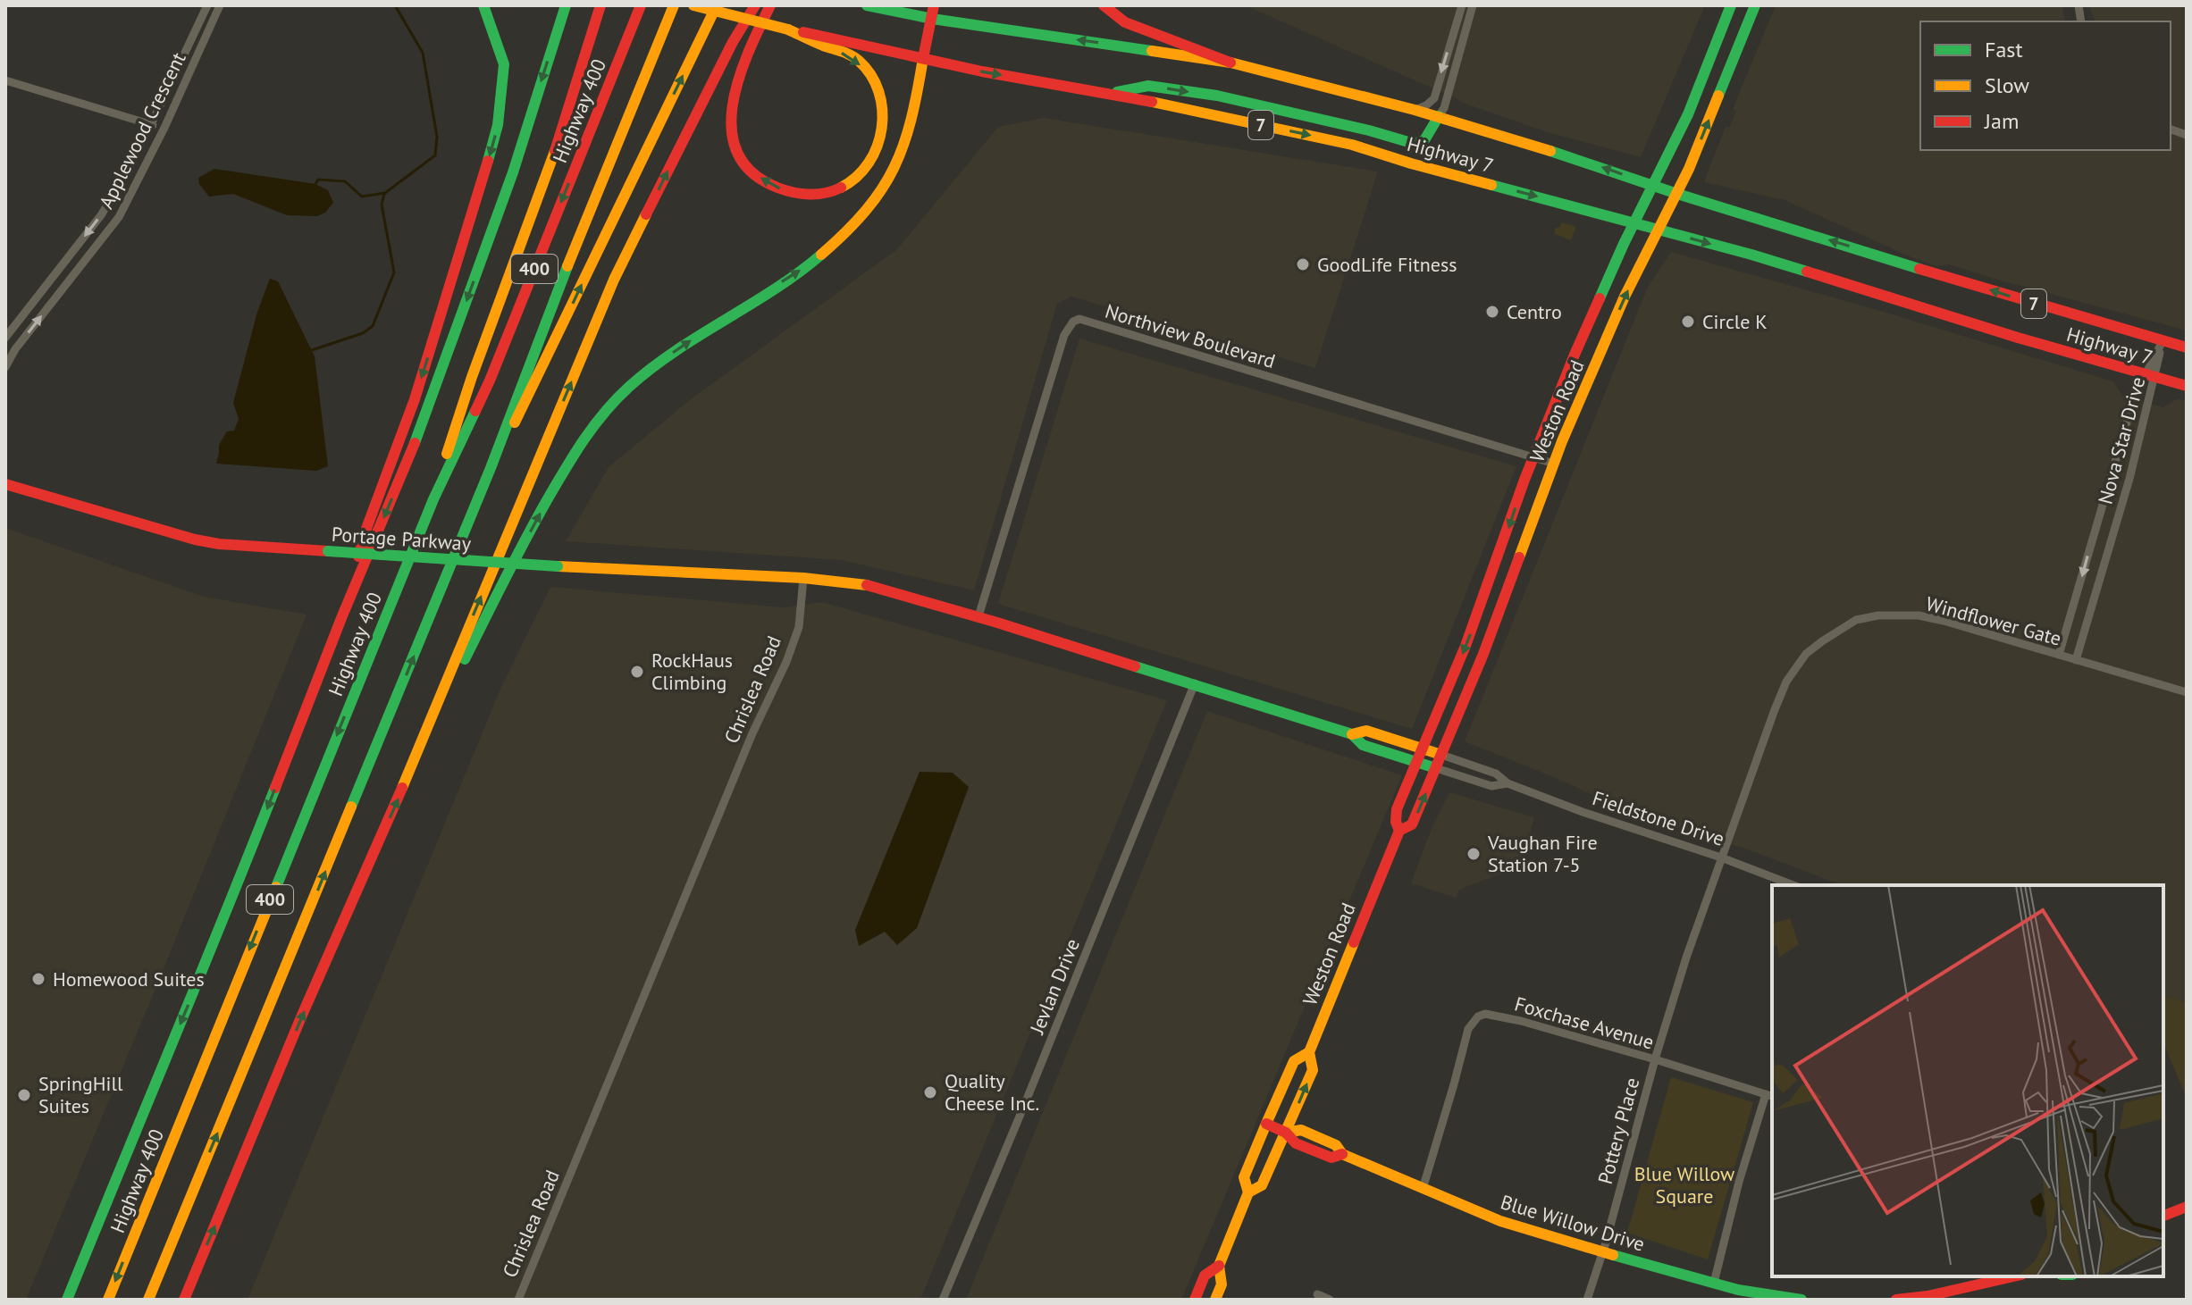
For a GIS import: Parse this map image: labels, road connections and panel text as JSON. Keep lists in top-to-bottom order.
{
  "streets": {
    "main road": [
      "Highway 400",
      "7",
      "Highway 7",
      "400",
      "Weston Road",
      "Portage Parkway",
      "Fieldstone Drive",
      "Blue Willow Drive"
    ],
    "street": [
      "Applewood Crescent",
      "Northview Boulevard",
      "Nova Star Drive",
      "Windflower Gate",
      "Chrislea Road",
      "Jevlan Drive",
      "Foxchase Avenue",
      "Pottery Place"
    ]
  },
  "crossings": [
    ["Highway 7", "Weston Road"],
    ["Highway 7", "Nova Star Drive"],
    ["Northview Boulevard", "Weston Road"],
    ["Weston Road", "Fieldstone Drive"],
    ["Weston Road", "Blue Willow Drive"],
    ["Nova Star Drive", "Windflower Gate"],
    ["Portage Parkway", "Chrislea Road"],
    ["Windflower Gate", "Fieldstone Drive"],
    ["Windflower Gate", "Pottery Place"],
    ["Fieldstone Drive", "Pottery Place"],
    ["Foxchase Avenue", "Pottery Place"],
    ["Foxchase Avenue", "Blue Willow Drive"],
    ["Pottery Place", "Blue Willow Drive"]
  ],
  "parks": ["Blue Willow Square"],
  "places": [
    "GoodLife Fitness",
    "Centro",
    "Circle K",
    "RockHaus Climbing",
    "Vaughan Fire Station 7-5",
    "Homewood Suites",
    "Quality Cheese Inc.",
    "SpringHill Suites"
  ],
  "legend": ["Fast", "Slow", "Jam"]
}
